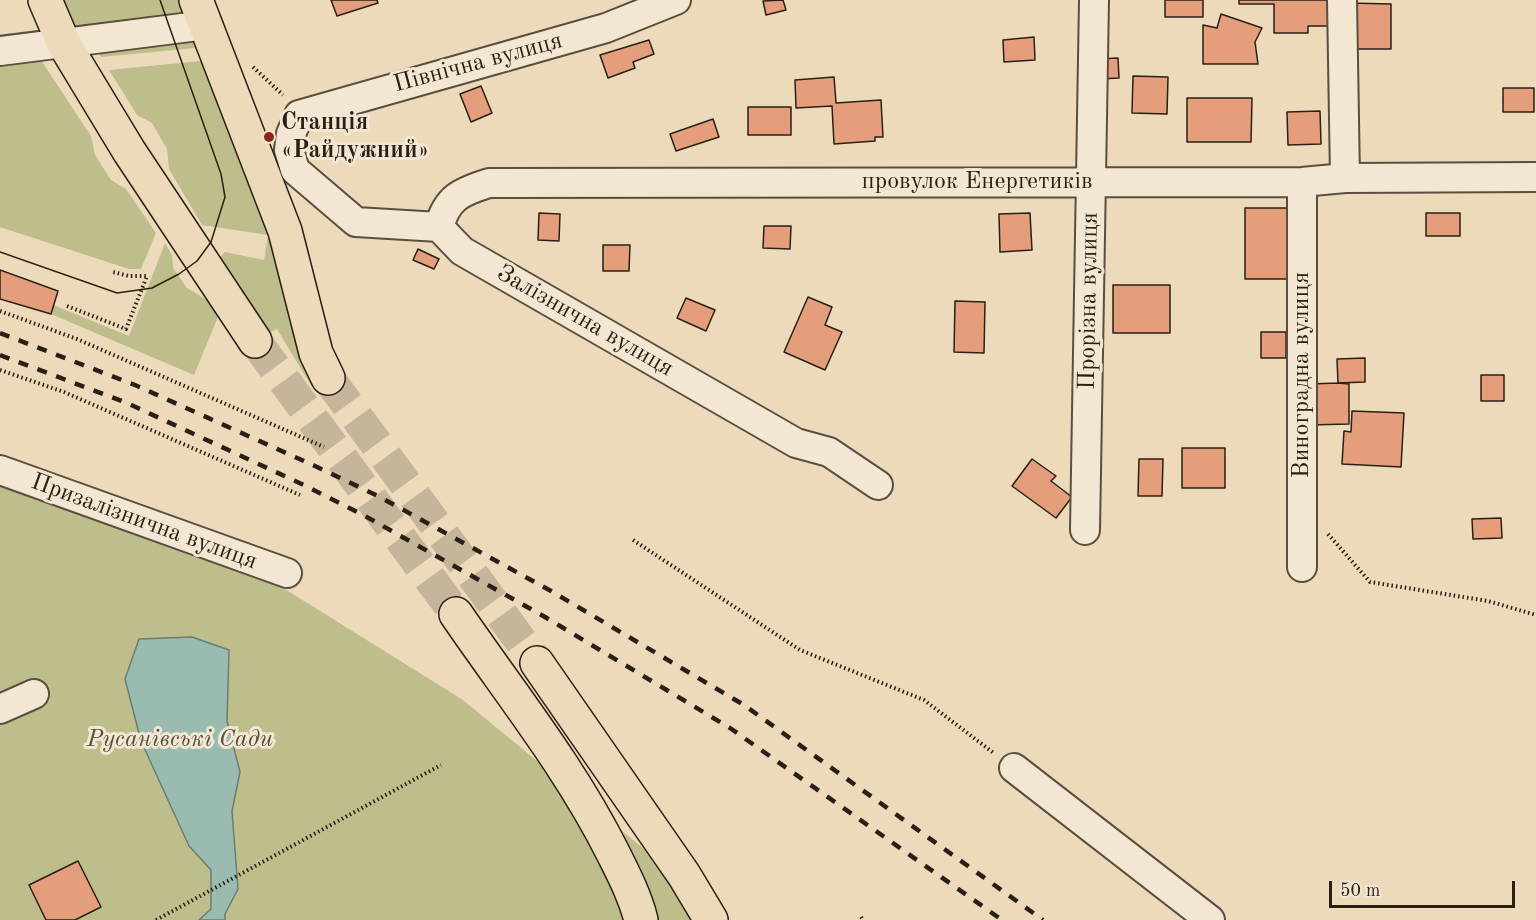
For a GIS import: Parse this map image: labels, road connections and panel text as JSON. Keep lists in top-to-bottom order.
{
  "streets": {
    "street": [
      "Північна вулиця",
      "провулок Енергетиків",
      "Прорізна вулиця",
      "Залізнична вулиця",
      "Виноградна вулиця",
      "Призалізнична вулиця"
    ]
  },
  "crossings": [
    ["Північна вулиця", "провулок Енергетиків"],
    ["Північна вулиця", "Залізнична вулиця"],
    ["провулок Енергетиків", "Прорізна вулиця"],
    ["провулок Енергетиків", "Залізнична вулиця"],
    ["провулок Енергетиків", "Виноградна вулиця"]
  ],
  "parks": ["Русанівські Сади"],
  "places": ["Станція «Райдужний»"],
  "scale_bar": "50 m"
}
